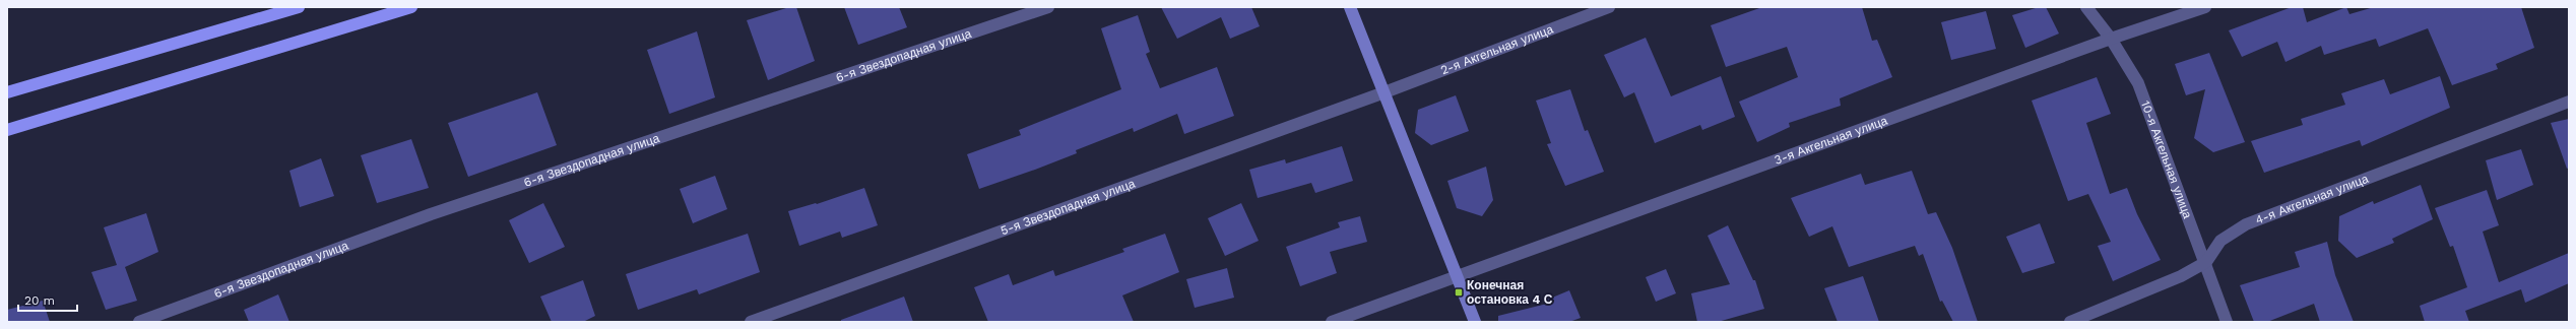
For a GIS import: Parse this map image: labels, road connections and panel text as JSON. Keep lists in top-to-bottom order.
{
  "streets": {
    "street": [
      "2-я Акгельная улица",
      "6-я Звездопадная улица",
      "3-я Акгельная улица",
      "10-я Акгельная улица",
      "4-я Акгельная улица",
      "5-я Звездопадная улица"
    ]
  },
  "crossings": [
    ["2-я Акгельная улица", "5-я Звездопадная улица"],
    ["3-я Акгельная улица", "10-я Акгельная улица"],
    ["10-я Акгельная улица", "4-я Акгельная улица"]
  ],
  "places": {
    "transit": ["Конечная остановка 4 С"]
  },
  "scale_bar": "20 m"
}
